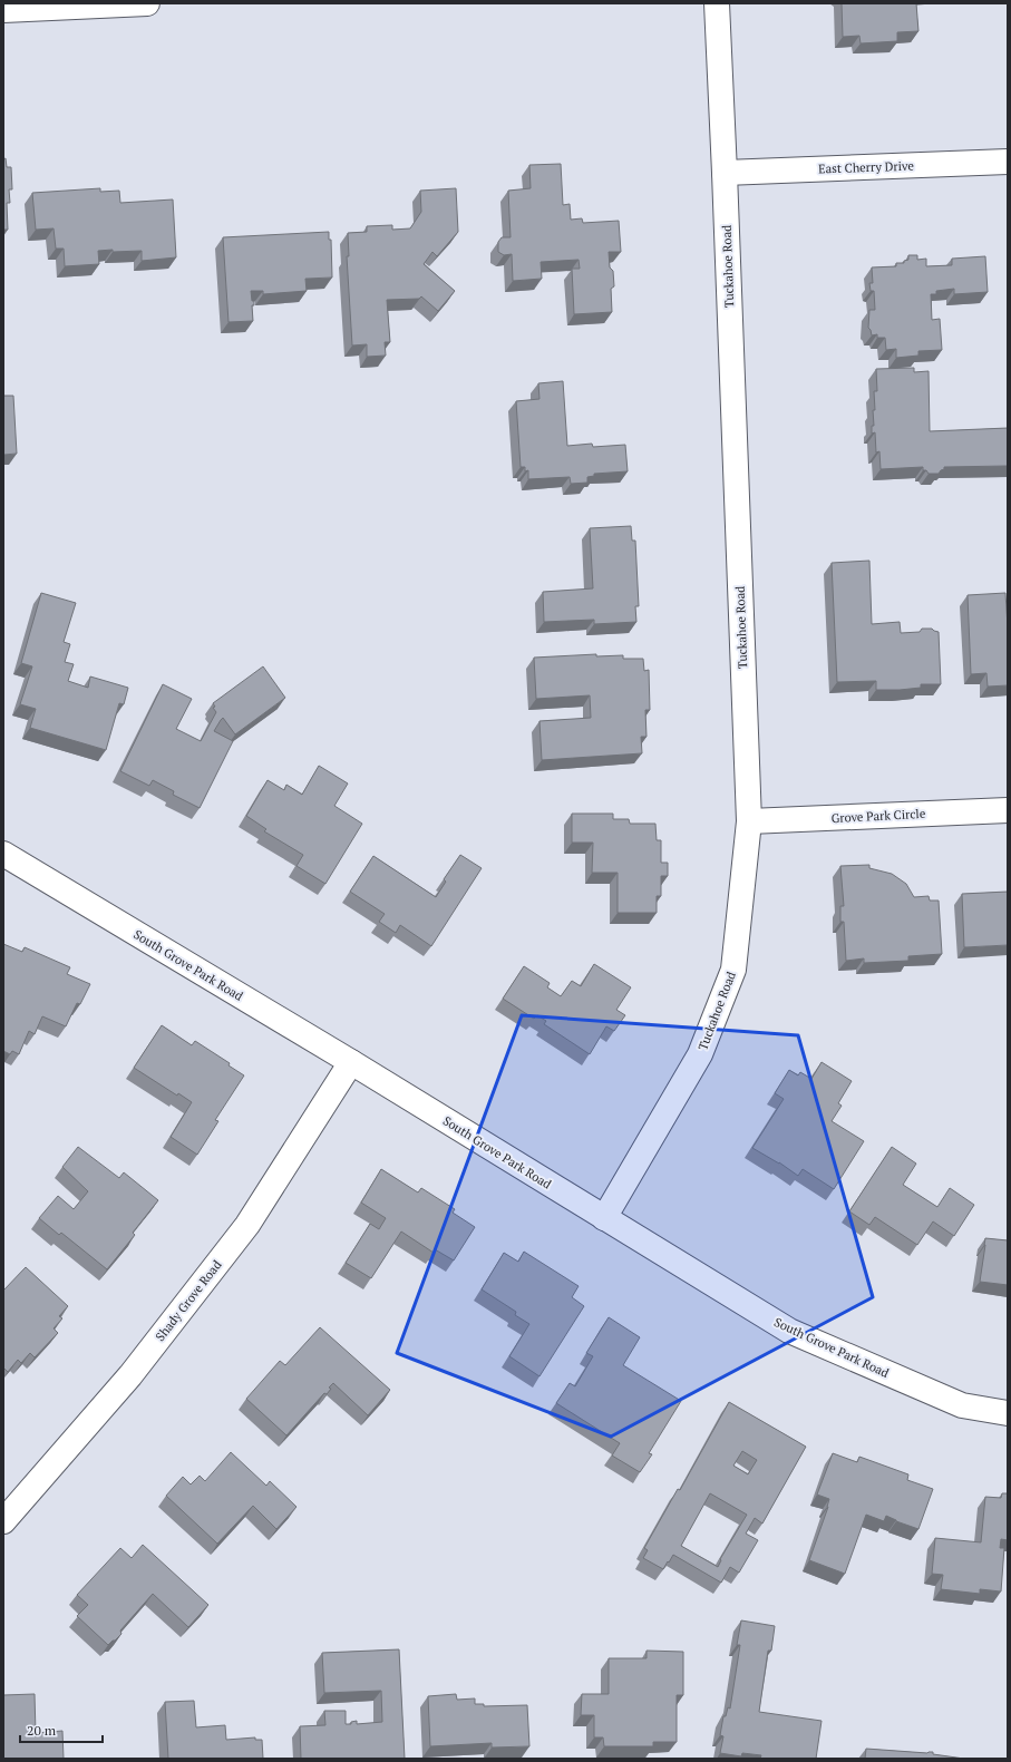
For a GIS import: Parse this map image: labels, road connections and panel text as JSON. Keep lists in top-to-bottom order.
{
  "streets": {
    "street": [
      "East Cherry Drive",
      "Tuckahoe Road",
      "Grove Park Circle",
      "South Grove Park Road",
      "Shady Grove Road"
    ]
  },
  "crossings": [
    ["East Cherry Drive", "Tuckahoe Road"],
    ["Tuckahoe Road", "Grove Park Circle"],
    ["Tuckahoe Road", "South Grove Park Road"],
    ["South Grove Park Road", "Shady Grove Road"]
  ],
  "scale_bar": "20 m"
}
